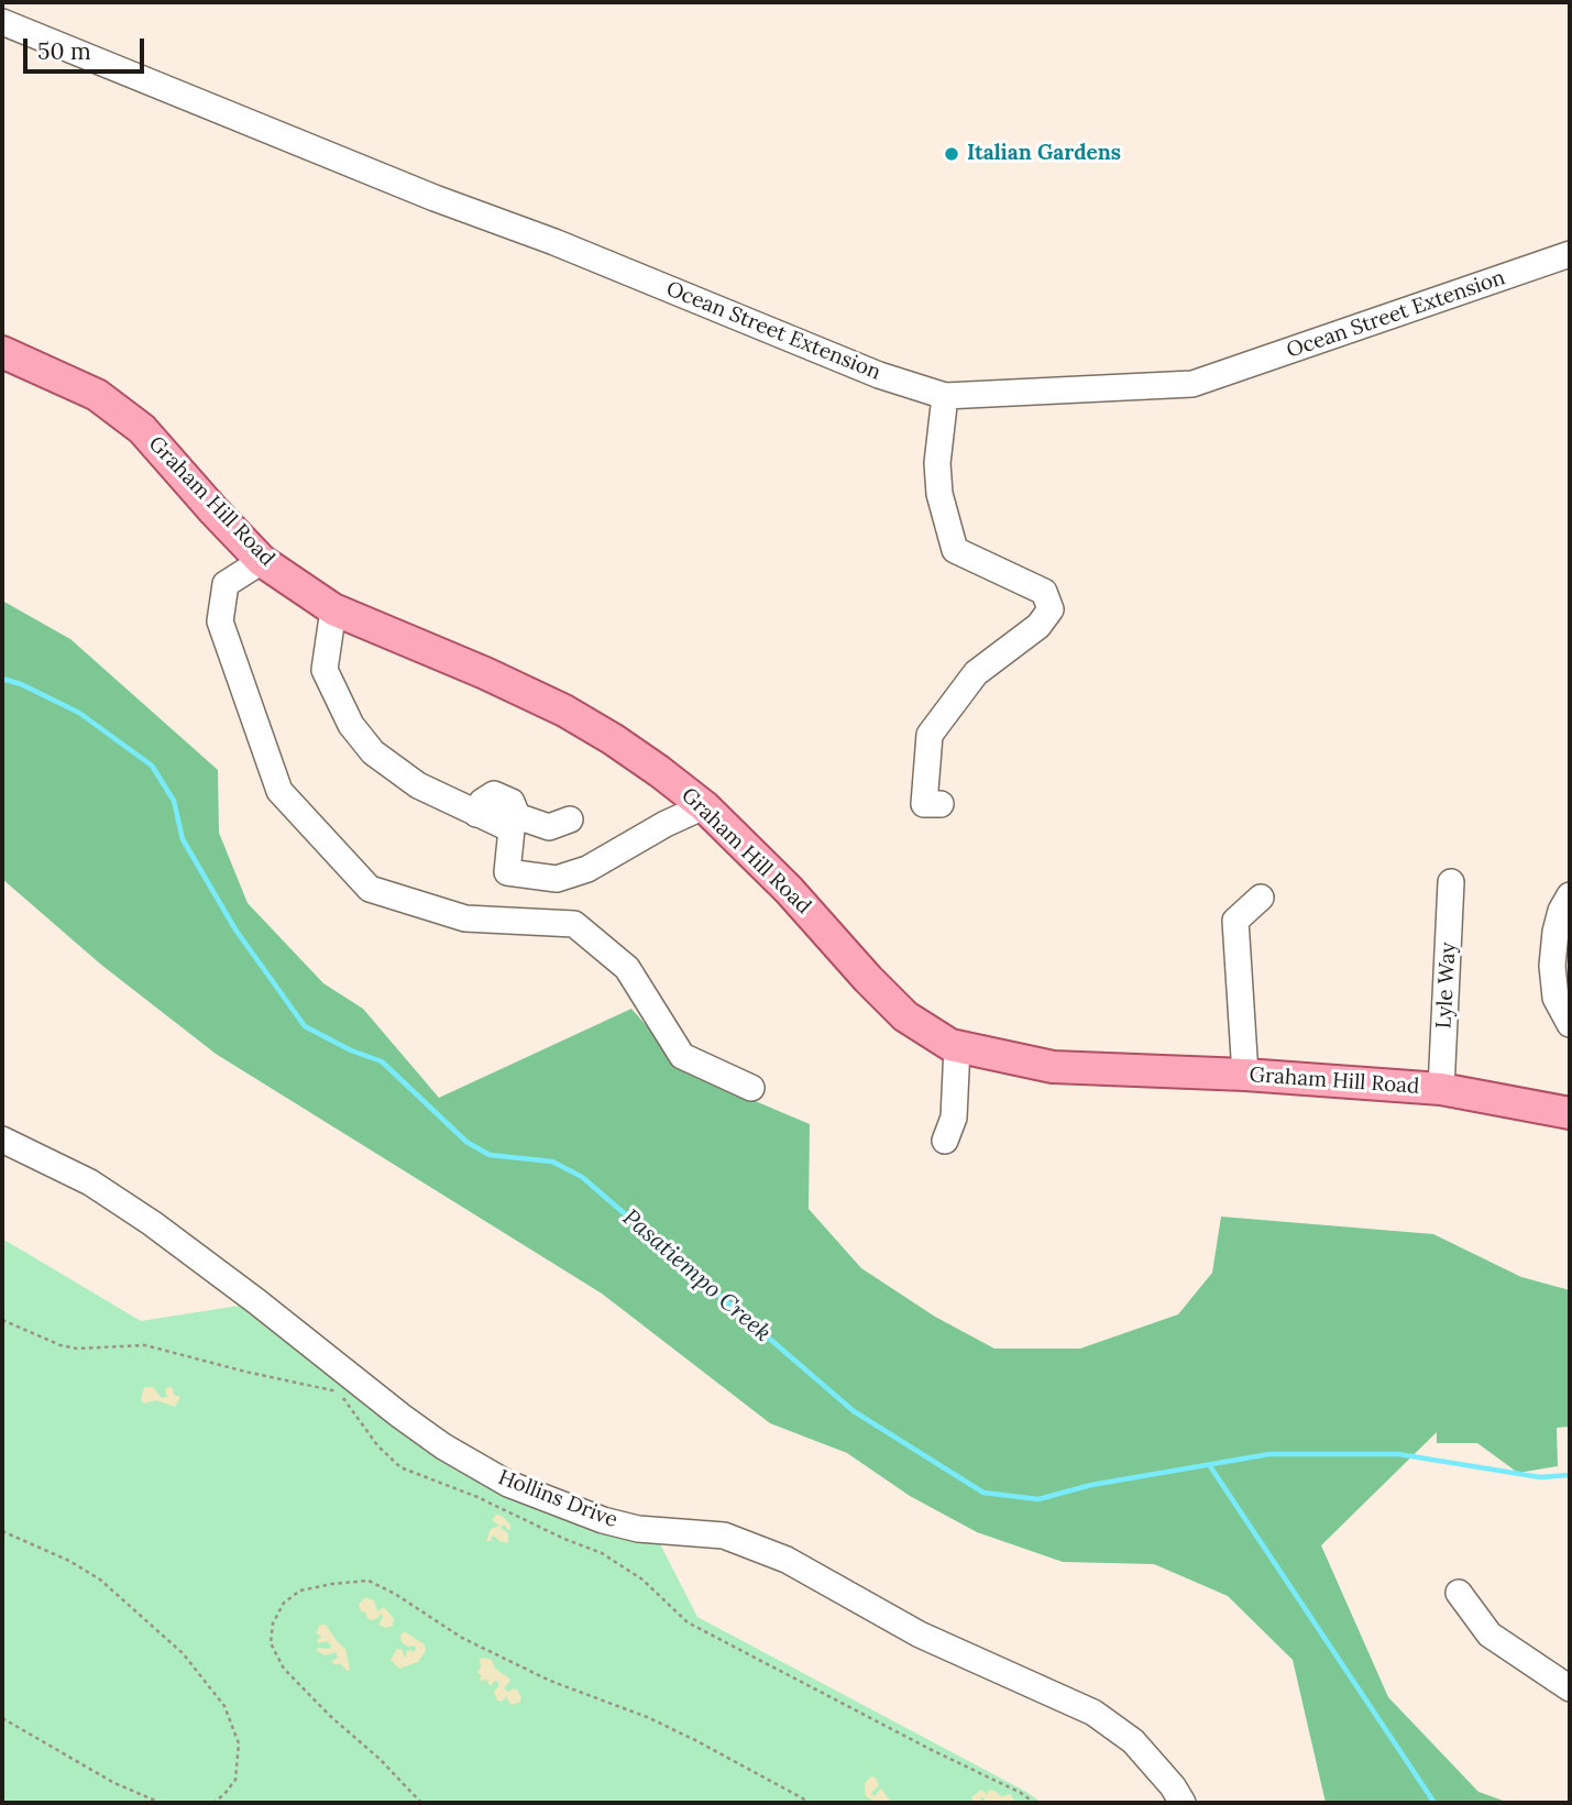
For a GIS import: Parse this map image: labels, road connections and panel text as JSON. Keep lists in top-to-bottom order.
{
  "streets": {
    "main road": ["Graham Hill Road"],
    "street": ["Ocean Street Extension", "Lyle Way", "Hollins Drive"]
  },
  "crossings": [
    ["Graham Hill Road", "Lyle Way"]
  ],
  "water": ["Pasatiempo Creek"],
  "places": ["Italian Gardens"],
  "scale_bar": "50 m"
}
